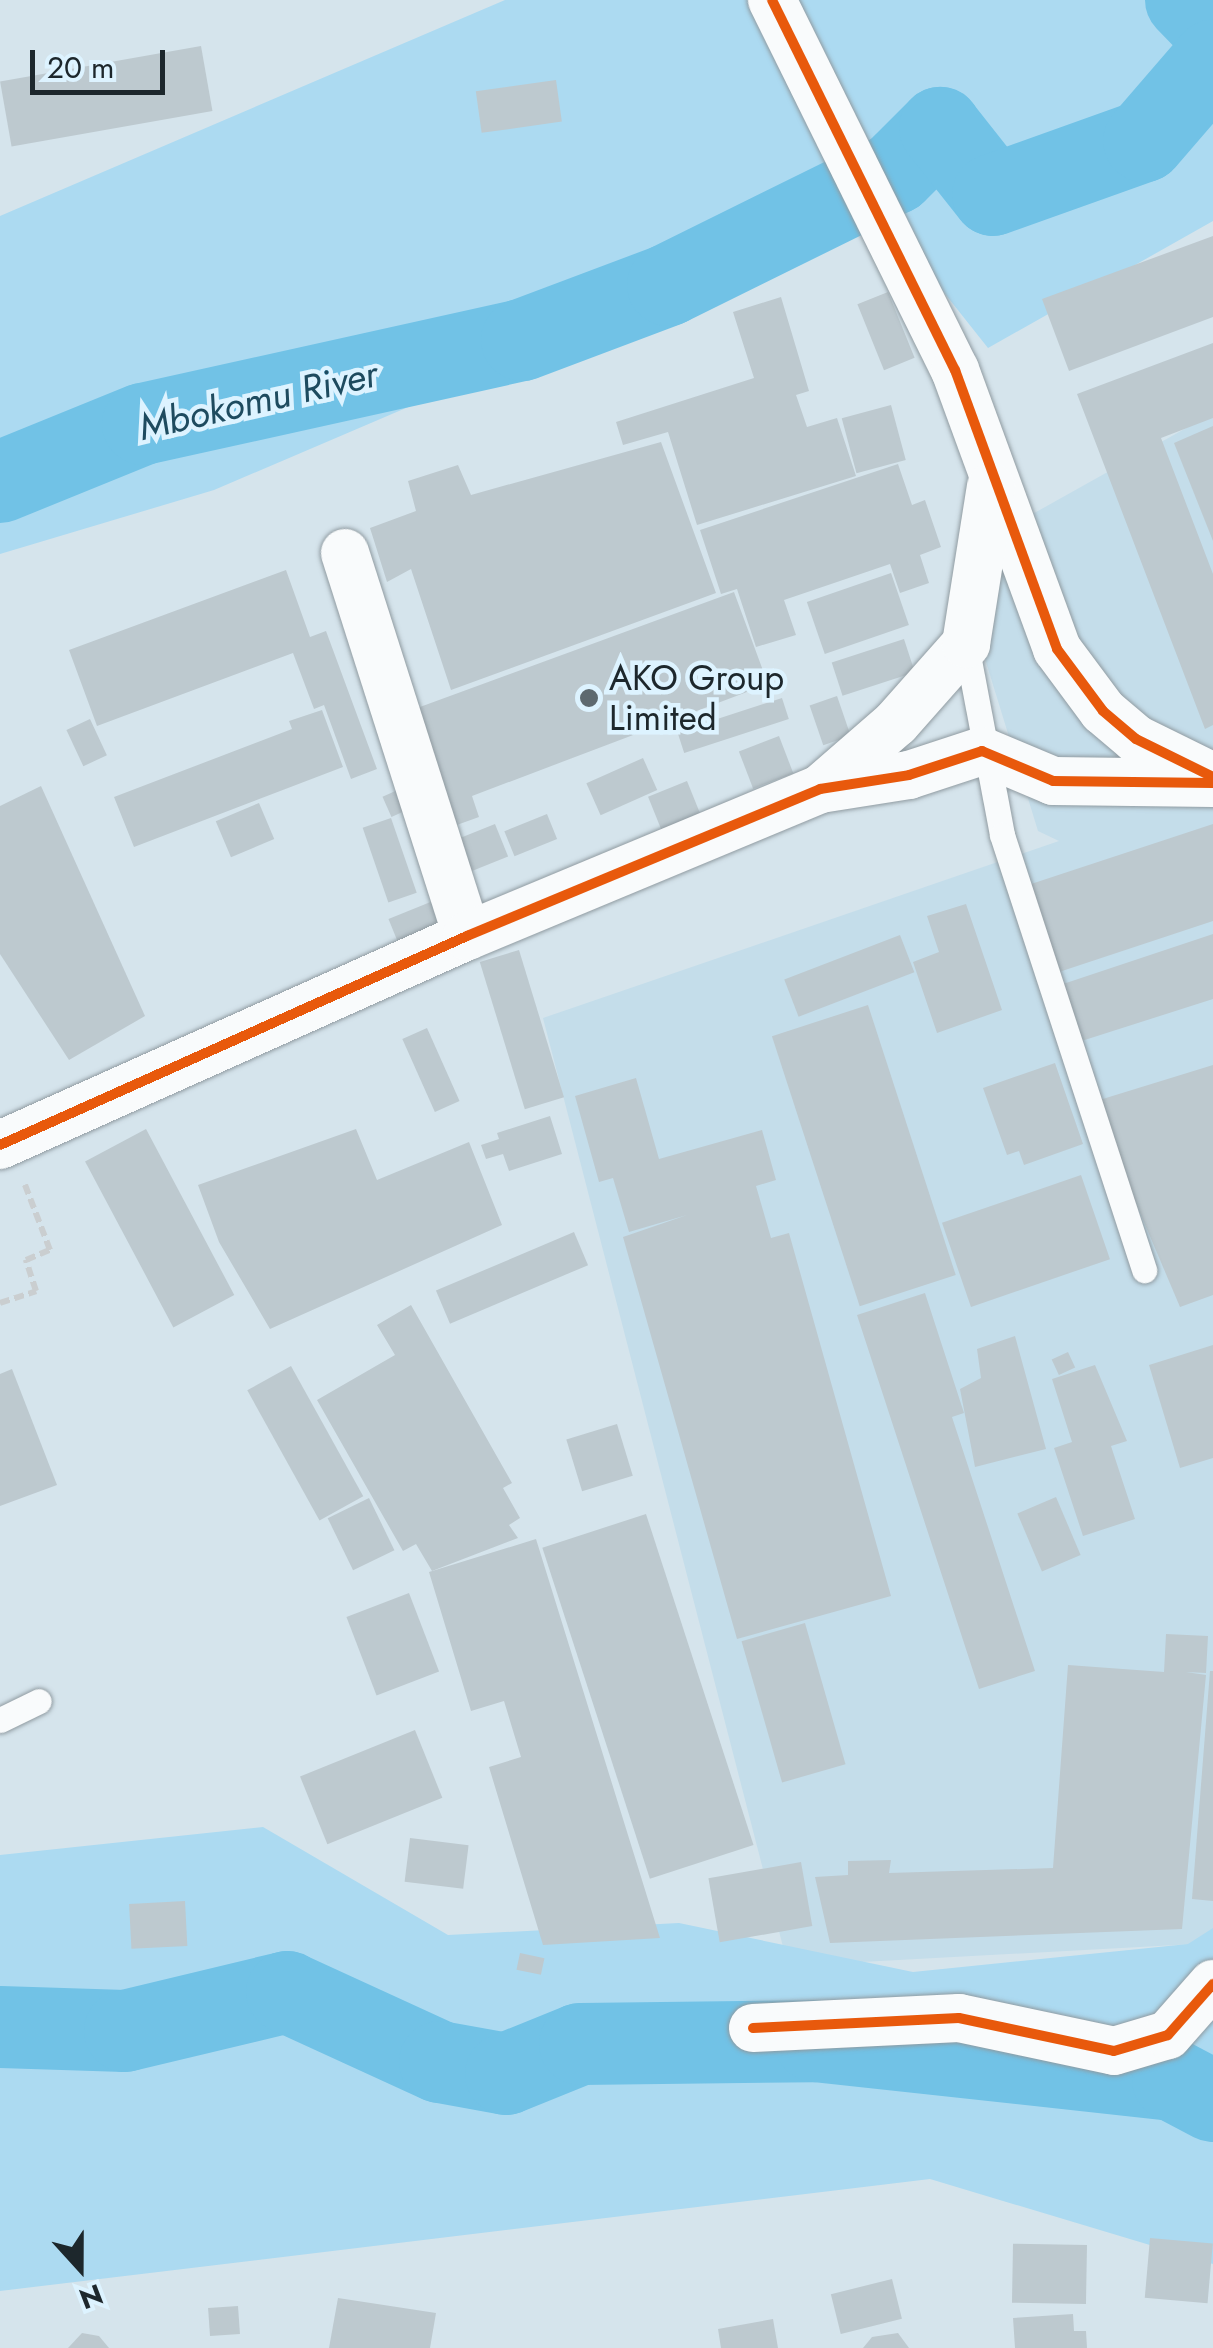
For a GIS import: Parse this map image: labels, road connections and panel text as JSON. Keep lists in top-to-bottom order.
{
  "water": ["Mbokomu River"],
  "places": ["AKO Group Limited"],
  "scale_bar": "20 m",
  "north": "bottom"
}
